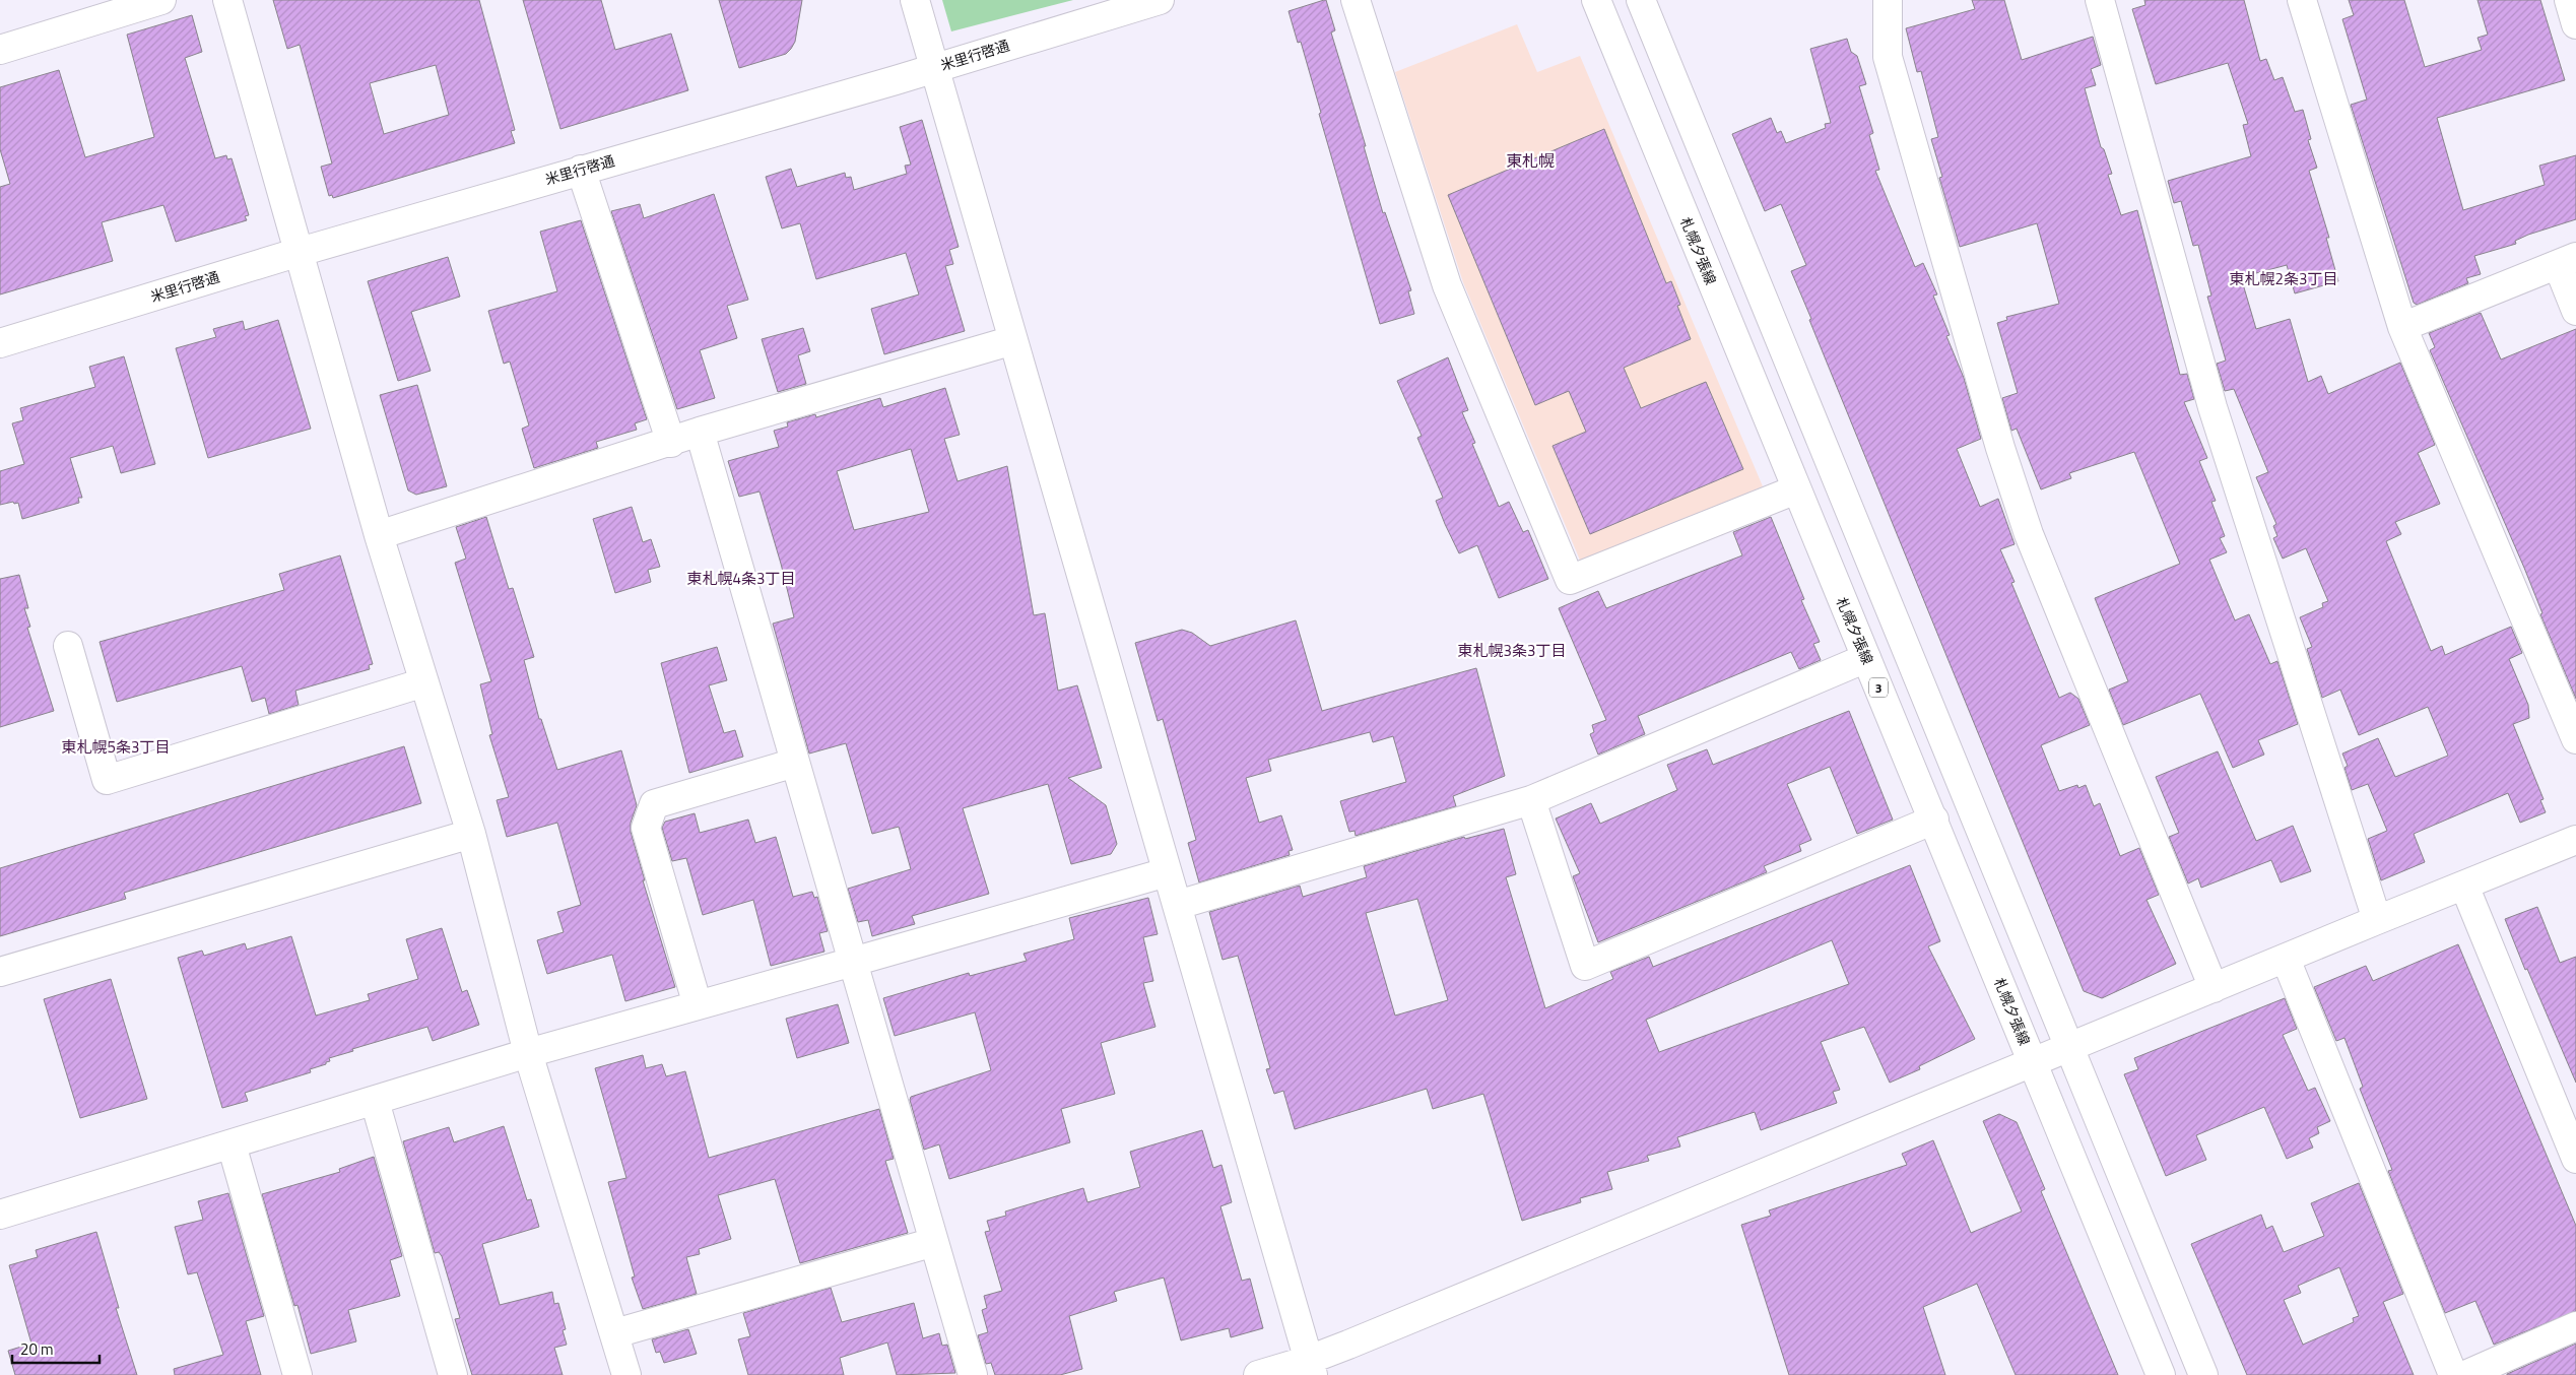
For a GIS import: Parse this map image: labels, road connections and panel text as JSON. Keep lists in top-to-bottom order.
{
  "streets": {
    "street": ["米里行啓通", "札幌夕張線", "3"]
  },
  "districts": [
    "東札幌",
    "東札幌2条3丁目",
    "東札幌4条3丁目",
    "東札幌3条3丁目",
    "東札幌5条3丁目"
  ],
  "scale_bar": "20 m"
}
